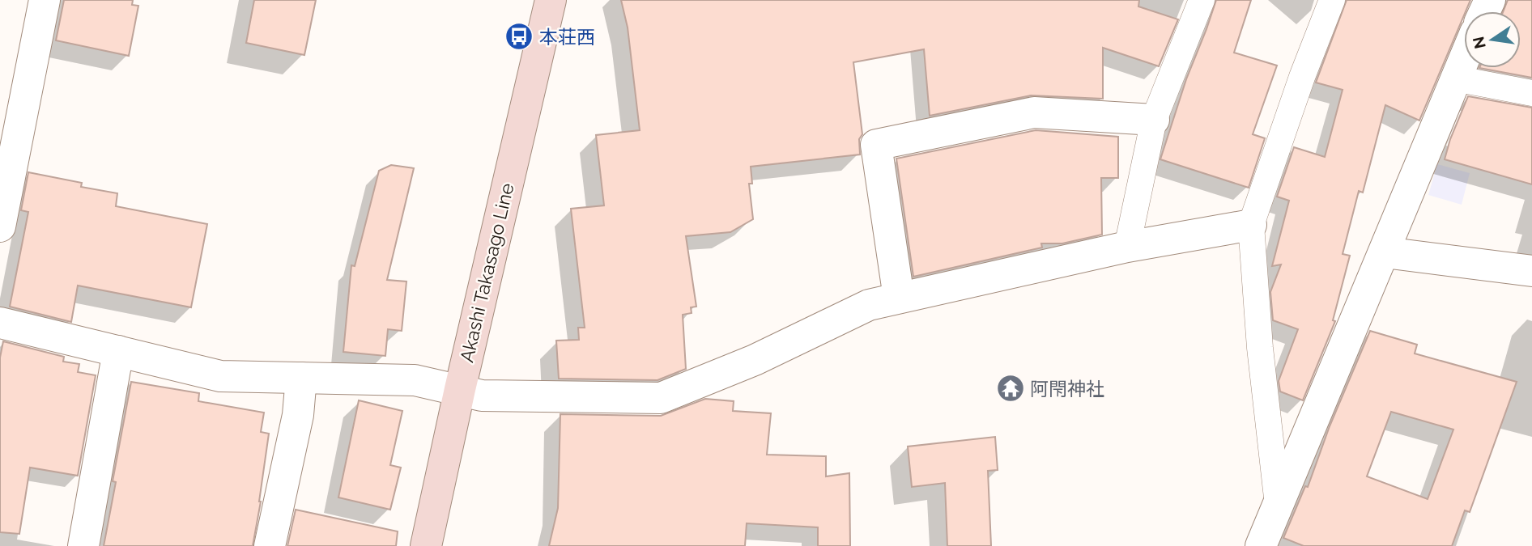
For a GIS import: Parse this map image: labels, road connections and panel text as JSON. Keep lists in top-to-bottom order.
{
  "streets": {
    "main road": ["Akashi Takasago Line"]
  },
  "places": {
    "bus stop": ["本荘西"],
    "temple": ["阿閇神社"]
  },
  "north": "left"
}
